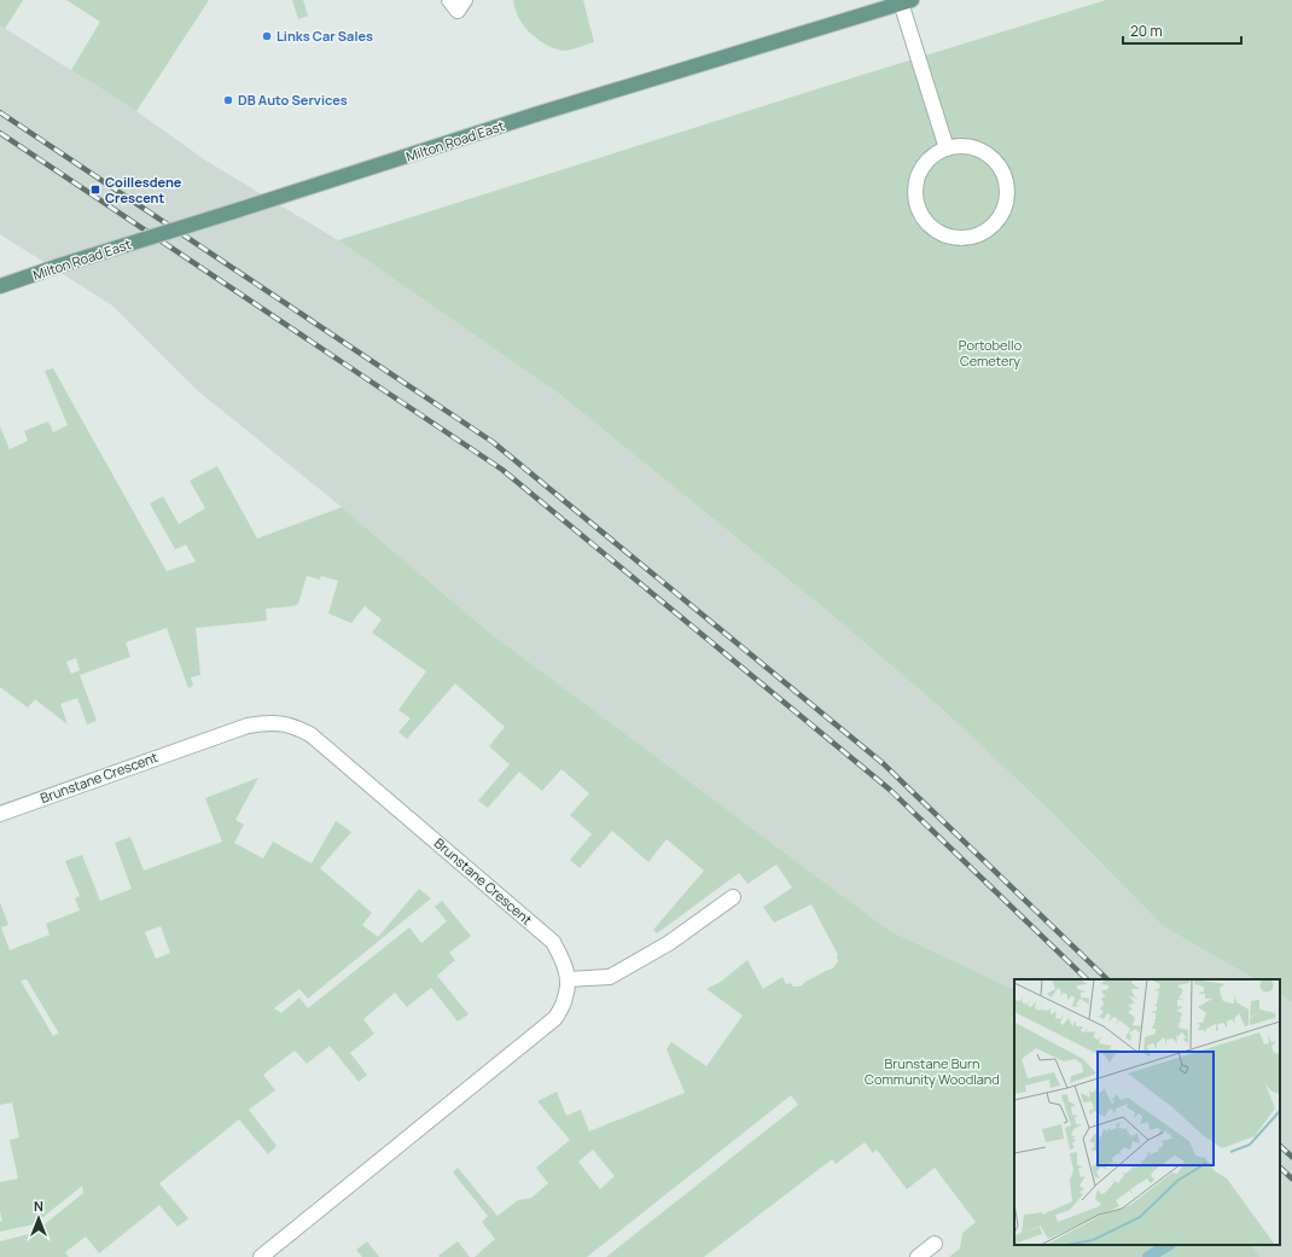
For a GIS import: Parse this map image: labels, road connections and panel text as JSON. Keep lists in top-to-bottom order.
{
  "streets": {
    "main road": ["Milton Road East"],
    "street": ["Brunstane Crescent"]
  },
  "parks": ["Portobello Cemetery", "Brunstane Burn Community Woodland"],
  "places": {
    "other": ["Links Car Sales", "DB Auto Services"],
    "transit": ["Coillesdene Crescent"]
  },
  "scale_bar": "20 m",
  "north": "top"
}
